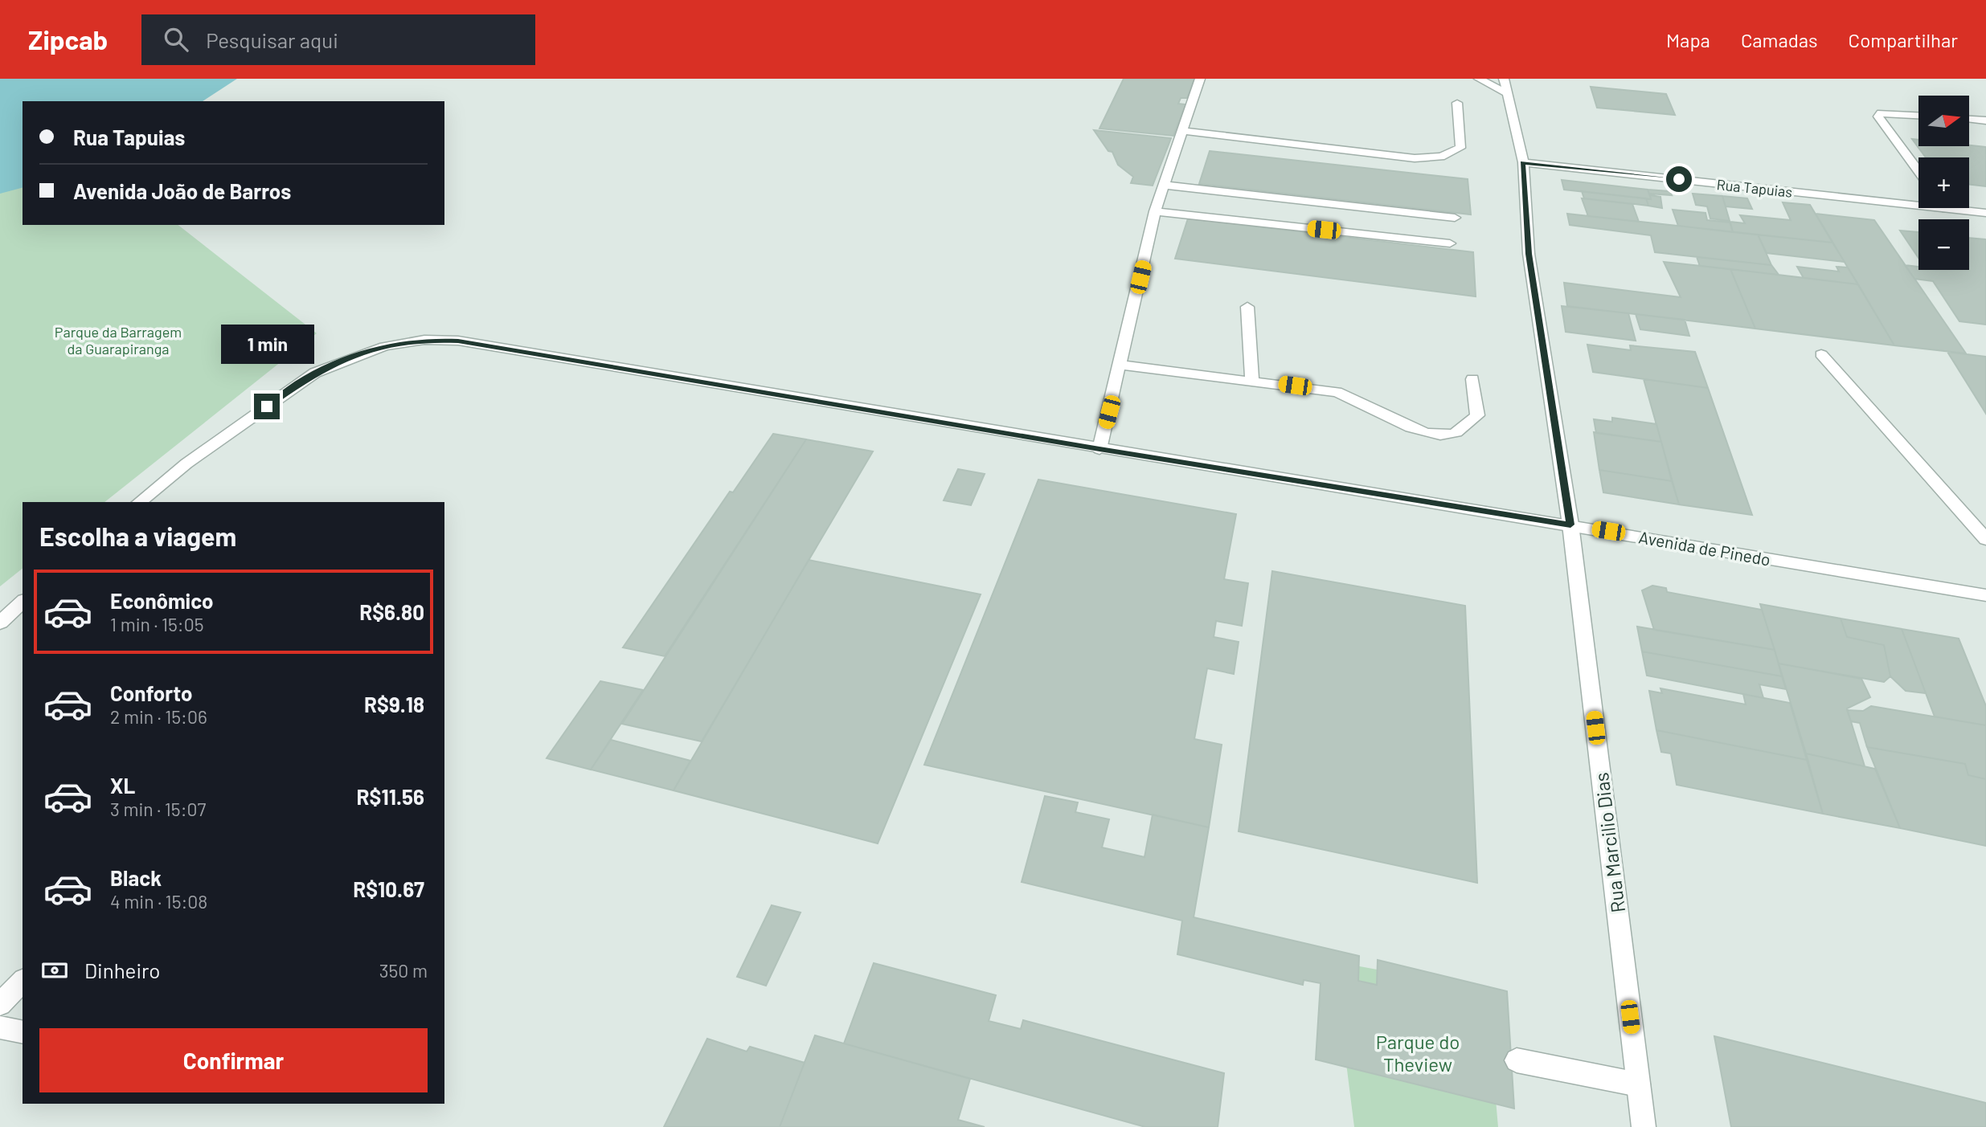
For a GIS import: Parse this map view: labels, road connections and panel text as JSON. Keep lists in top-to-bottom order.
{
  "streets": {
    "street": ["Rua Tapuias", "Avenida de Pinedo", "Rua Marcilio Dias"]
  },
  "crossings": [
    ["Rua Tapuias", "Rua Marcilio Dias"],
    ["Avenida de Pinedo", "Rua Marcilio Dias"]
  ],
  "parks": ["Parque da Barragem da Guarapiranga", "Parque do Theview"],
  "north": "right",
  "page": {
    "header": "Zipcab",
    "search": "Pesquisar aqui",
    "nav": ["Mapa", "Camadas", "Compartilhar"],
    "map_buttons": ["+", "−"],
    "banner": ["Rua Tapuias", "Avenida João de Barros"],
    "bubble": "1 min",
    "heading": "Escolha a viagem",
    "list": [
      {
        "name": "Econômico",
        "note": "1 min · 15:05",
        "value": "R$6.80"
      },
      {
        "name": "Conforto",
        "note": "2 min · 15:06",
        "value": "R$9.18"
      },
      {
        "name": "XL",
        "note": "3 min · 15:07",
        "value": "R$11.56"
      },
      {
        "name": "Black",
        "note": "4 min · 15:08",
        "value": "R$10.67"
      }
    ],
    "pay": ["Dinheiro", "350 m"],
    "buttons": "Confirmar"
  }
}
